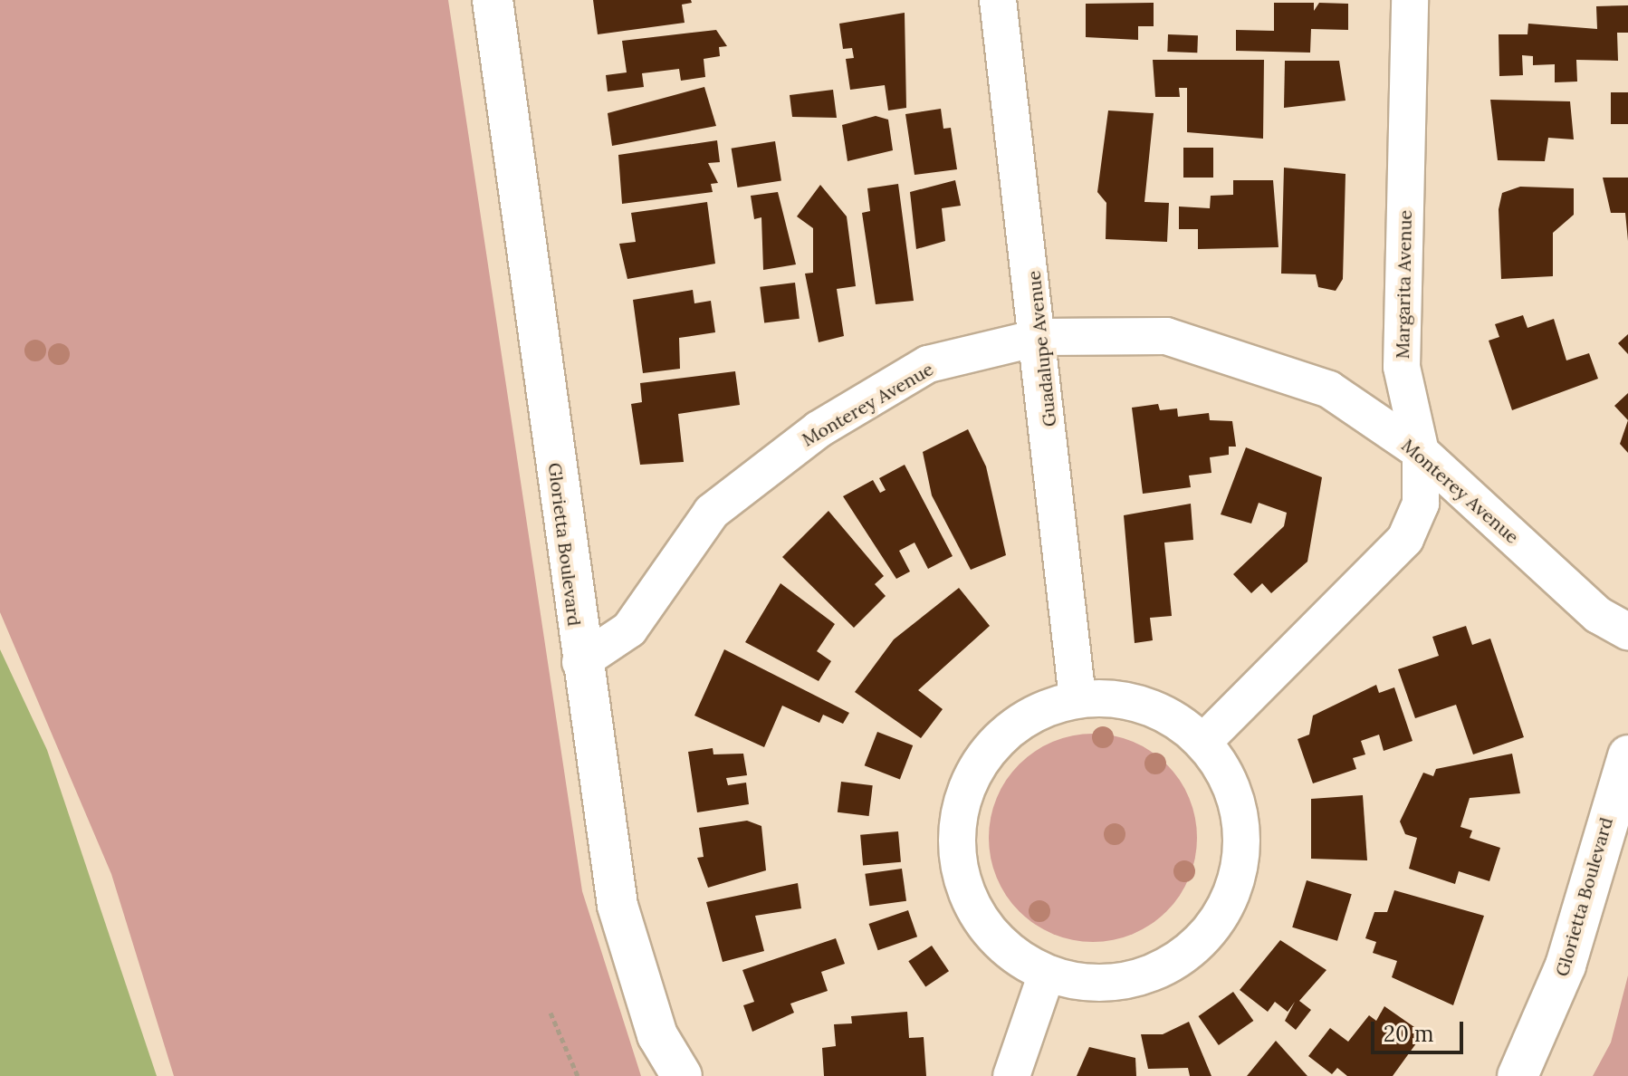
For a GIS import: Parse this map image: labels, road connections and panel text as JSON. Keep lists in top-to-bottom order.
{
  "streets": {
    "street": [
      "Margarita Avenue",
      "Guadalupe Avenue",
      "Monterey Avenue",
      "Glorietta Boulevard"
    ]
  },
  "crossings": [
    ["Margarita Avenue", "Monterey Avenue"],
    ["Guadalupe Avenue", "Monterey Avenue"],
    ["Monterey Avenue", "Glorietta Boulevard"]
  ],
  "scale_bar": "20 m"
}
